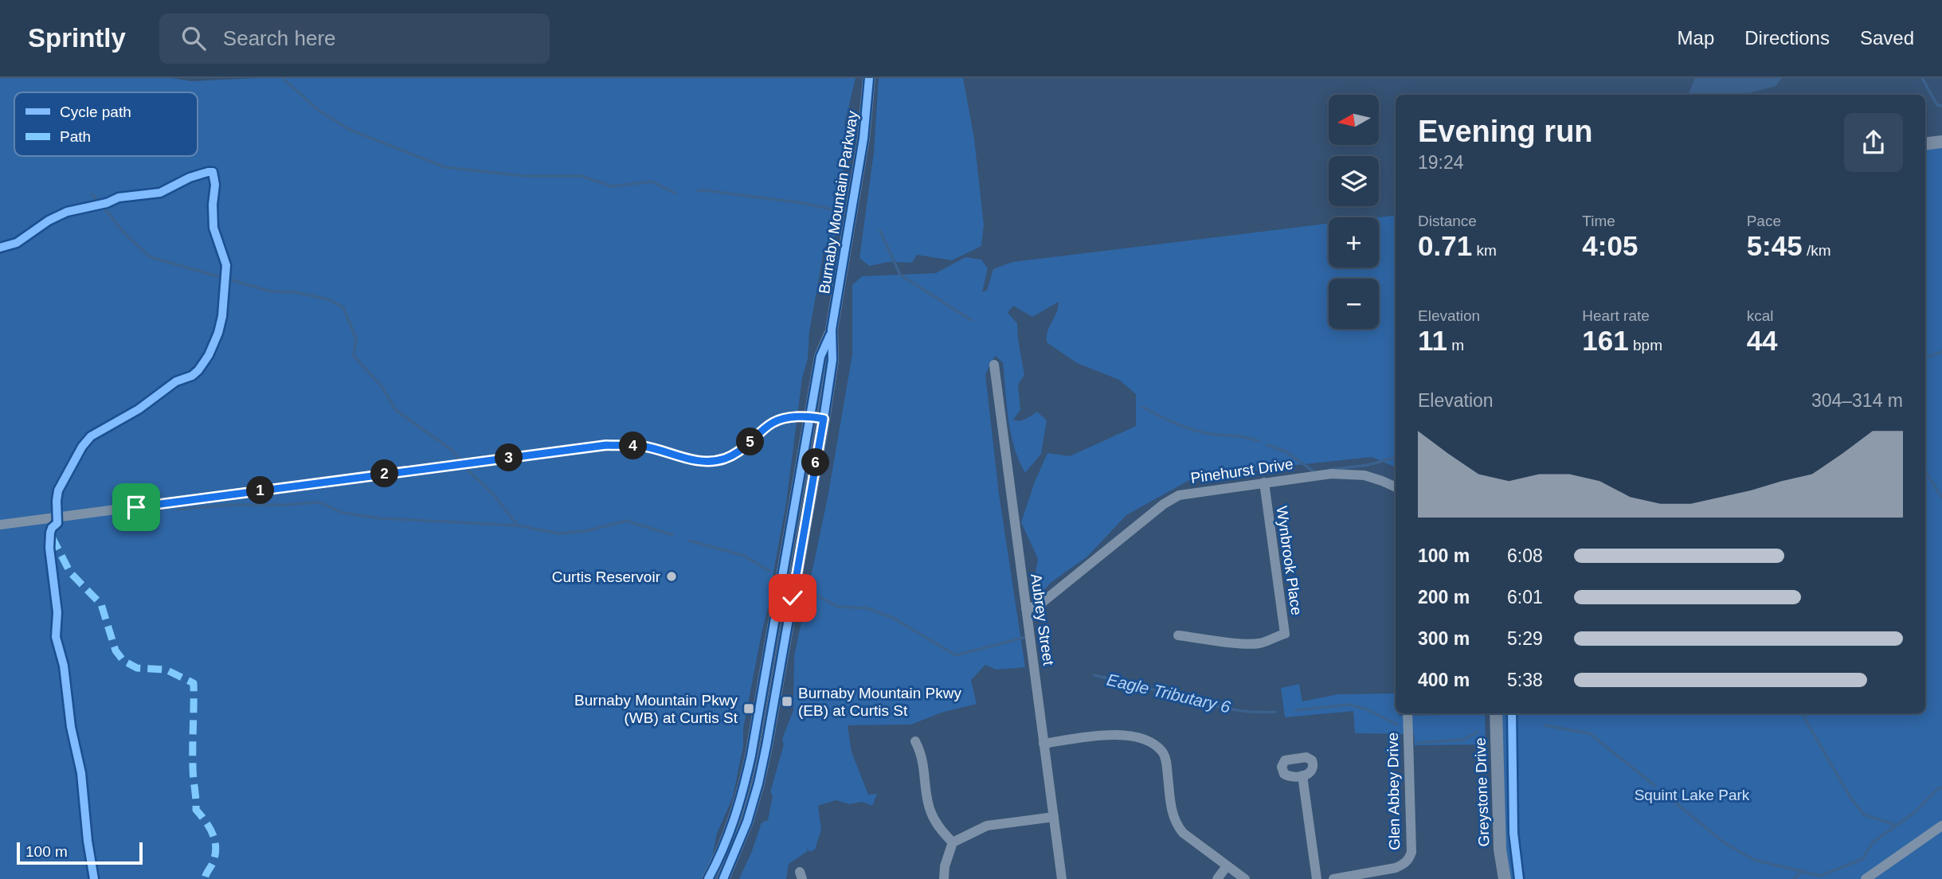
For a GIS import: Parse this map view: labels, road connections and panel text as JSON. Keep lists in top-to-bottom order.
{
  "streets": {
    "main road": ["Burnaby Mountain Parkway", "Greystone Drive"],
    "street": [
      "Pinehurst Drive",
      "Wynbrook Place",
      "Aubrey Street",
      "Glen Abbey Drive"
    ]
  },
  "crossings": [
    ["Pinehurst Drive", "Wynbrook Place"],
    ["Pinehurst Drive", "Aubrey Street"]
  ],
  "water": ["Eagle Tributary 6"],
  "parks": ["Squint Lake Park"],
  "places": {
    "other": ["Curtis Reservoir"],
    "transit": ["Burnaby Mountain Pkwy (EB) at Curtis St", "Burnaby Mountain Pkwy (WB) at Curtis St"]
  },
  "legend": ["Cycle path", "Path"],
  "scale_bar": "100 m",
  "north": "left",
  "page": {
    "header": "Sprintly",
    "search": "Search here",
    "nav": ["Map", "Directions", "Saved"],
    "map_buttons": ["+", "−"],
    "heading": ["Evening run", "19:24"],
    "stats": [
      ["Distance", "0.71 km"],
      ["Time", "4:05"],
      ["Pace", "5:45 /km"],
      ["Elevation", "11 m"],
      ["Heart rate", "161 bpm"],
      ["kcal", "44"]
    ],
    "chart": ["Elevation", "304–314 m"],
    "pins": [
      "5",
      "4",
      "3",
      "6",
      "2",
      "1"
    ],
    "list": [
      {
        "name": "100 m",
        "note": "6:08"
      },
      {
        "name": "200 m",
        "note": "6:01"
      },
      {
        "name": "300 m",
        "note": "5:29"
      },
      {
        "name": "400 m",
        "note": "5:38"
      }
    ],
    "scale": "100 m"
  }
}
